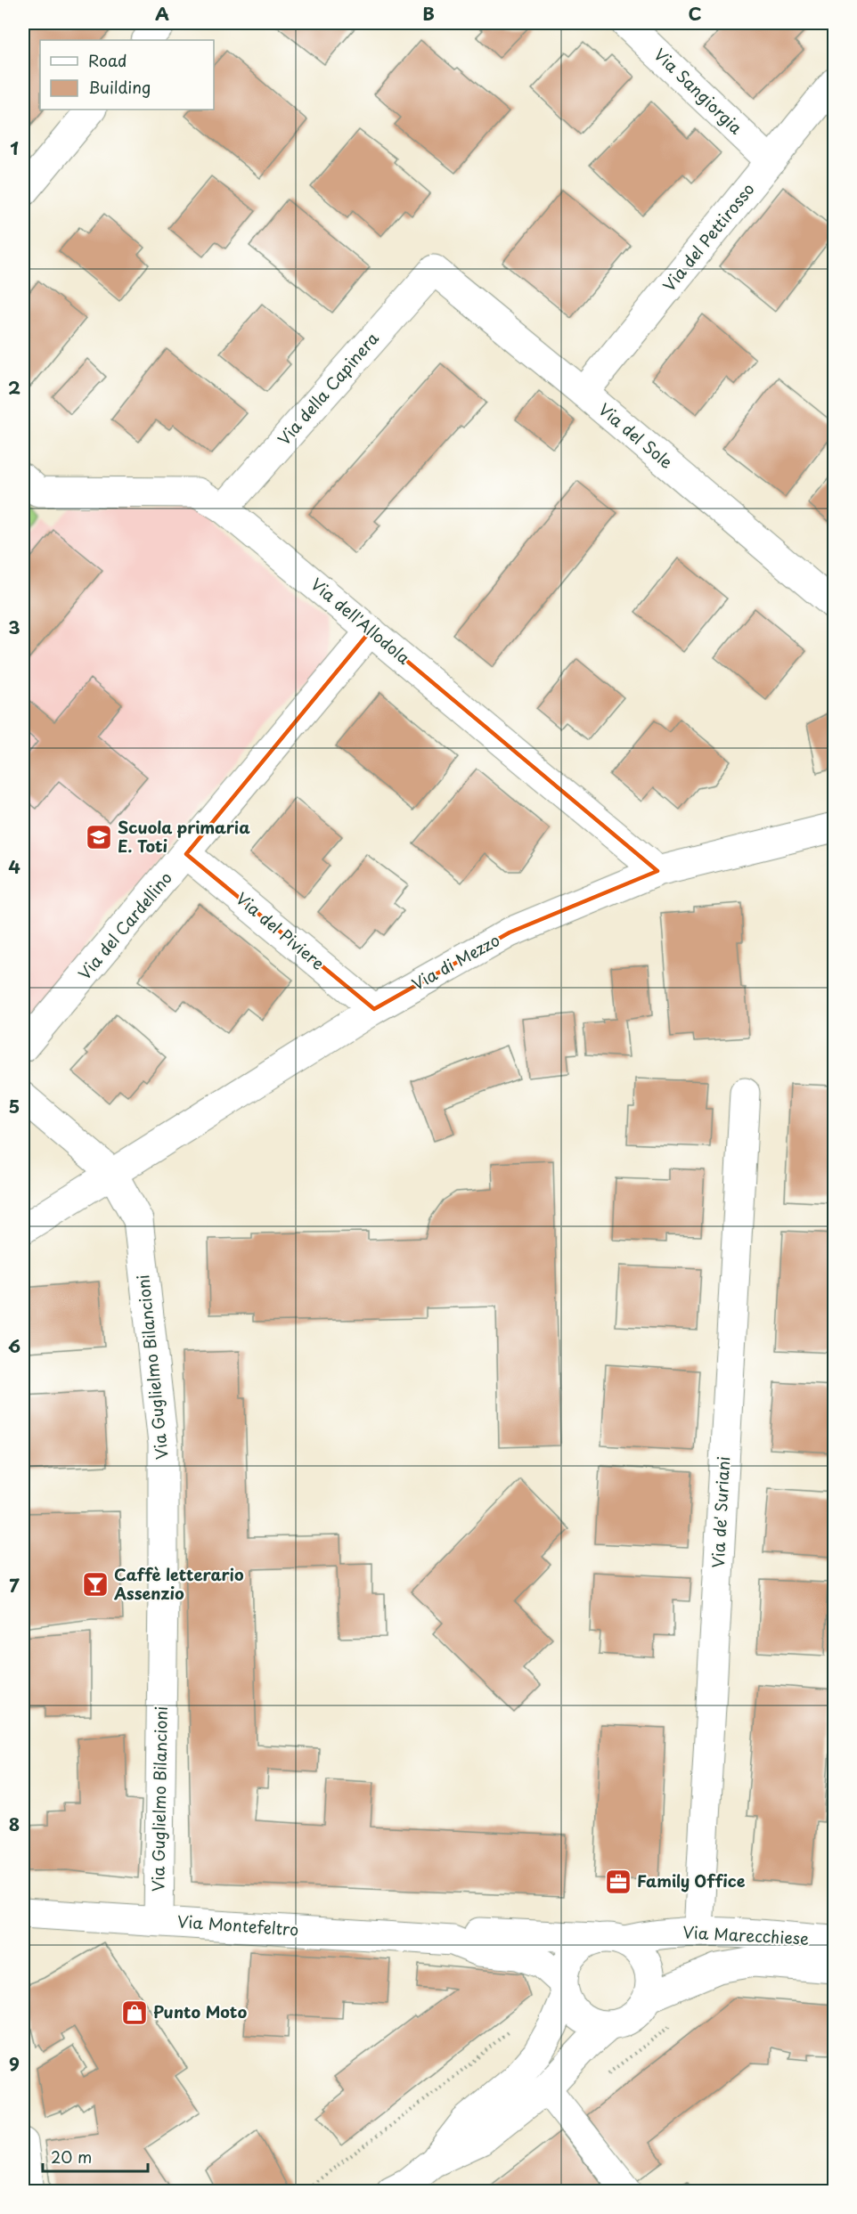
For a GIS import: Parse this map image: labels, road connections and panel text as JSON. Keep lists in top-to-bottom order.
{
  "streets": {
    "street": [
      "Via Sangiorgia",
      "Via del Pettirosso",
      "Via della Capinera",
      "Via del Sole",
      "Via dell'Allodola",
      "Via del Cardellino",
      "Via del Piviere",
      "Via di Mezzo",
      "Via Guglielmo Bilancioni",
      "Via de' Suriani",
      "Via Montefeltro",
      "Via Marecchiese"
    ]
  },
  "crossings": [
    ["Via Sangiorgia", "Via del Pettirosso"],
    ["Via del Pettirosso", "Via del Sole"],
    ["Via della Capinera", "Via del Sole"],
    ["Via della Capinera", "Via dell'Allodola"],
    ["Via dell'Allodola", "Via del Cardellino"],
    ["Via dell'Allodola", "Via di Mezzo"],
    ["Via del Cardellino", "Via del Piviere"],
    ["Via del Piviere", "Via di Mezzo"],
    ["Via di Mezzo", "Via Guglielmo Bilancioni"],
    ["Via Guglielmo Bilancioni", "Via Montefeltro"],
    ["Via de' Suriani", "Via Marecchiese"],
    ["Via Montefeltro", "Via Marecchiese"]
  ],
  "places": {
    "school or university": ["Scuola primaria E. Toti"],
    "bar": ["Caffè letterario Assenzio"],
    "office": ["Family Office"],
    "shop": ["Punto Moto"]
  },
  "legend": ["Road", "Building"],
  "scale_bar": "20 m",
  "grid": {
    "columns": ["A", "B", "C"],
    "rows": [
      "1",
      "2",
      "3",
      "4",
      "5",
      "6",
      "7",
      "8",
      "9"
    ]
  }
}
